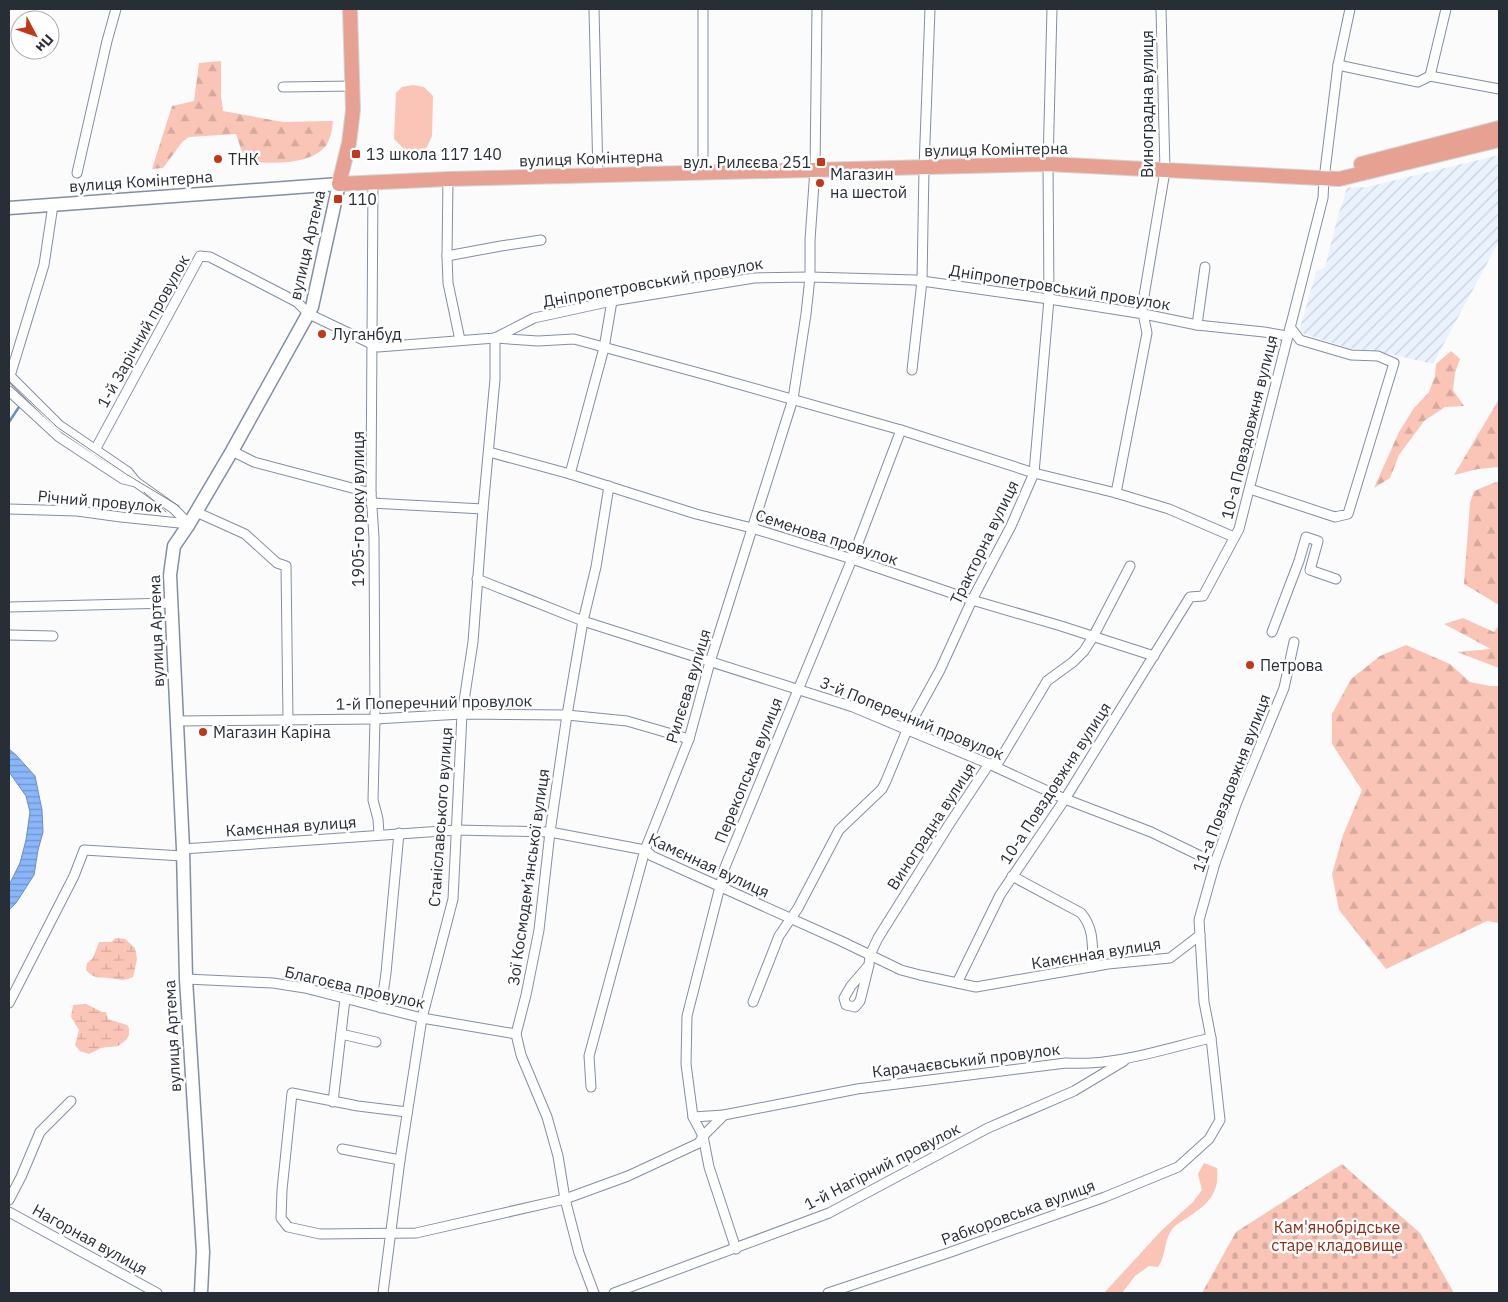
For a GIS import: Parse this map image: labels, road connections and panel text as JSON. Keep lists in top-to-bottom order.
{
  "streets": {
    "main road": ["вулиця Комінтерна", "вулиця Артема"],
    "street": [
      "Виноградна вулиця",
      "Дніпропетровський провулок",
      "1-й Зарічний провулок",
      "10-а Повздовжня вулиця",
      "Річний провулок",
      "1905-го року вулиця",
      "Семенова провулок",
      "Тракторна вулиця",
      "Рилєєва вулиця",
      "1-й Поперечний провулок",
      "3-й Поперечний провулок",
      "Перекопська вулиця",
      "11-а Повздовжня вулиця",
      "Станіславського вулиця",
      "Камєнная вулиця",
      "Зої Космодем’янської вулиця",
      "Благоєва провулок",
      "Карачаєвський провулок",
      "1-й Нагірний провулок",
      "Рабкоровська вулиця",
      "Нагорная вулиця"
    ]
  },
  "crossings": [
    ["Виноградна вулиця", "вулиця Комінтерна"],
    ["Виноградна вулиця", "Дніпропетровський провулок"],
    ["Виноградна вулиця", "Семенова провулок"],
    ["Виноградна вулиця", "3-й Поперечний провулок"],
    ["Виноградна вулиця", "Камєнная вулиця"],
    ["вулиця Комінтерна", "вулиця Артема"],
    ["вулиця Комінтерна", "10-а Повздовжня вулиця"],
    ["вулиця Комінтерна", "1905-го року вулиця"],
    ["вулиця Комінтерна", "Тракторна вулиця"],
    ["вулиця Комінтерна", "Рилєєва вулиця"],
    ["вулиця Артема", "1-й Зарічний провулок"],
    ["вулиця Артема", "Річний провулок"],
    ["вулиця Артема", "1-й Поперечний провулок"],
    ["вулиця Артема", "Камєнная вулиця"],
    ["вулиця Артема", "Благоєва провулок"],
    ["Дніпропетровський провулок", "10-а Повздовжня вулиця"],
    ["Дніпропетровський провулок", "Тракторна вулиця"],
    ["Дніпропетровський провулок", "Рилєєва вулиця"],
    ["Дніпропетровський провулок", "Станіславського вулиця"],
    ["10-а Повздовжня вулиця", "Семенова провулок"],
    ["10-а Повздовжня вулиця", "3-й Поперечний провулок"],
    ["10-а Повздовжня вулиця", "Камєнная вулиця"],
    ["1905-го року вулиця", "1-й Поперечний провулок"],
    ["1905-го року вулиця", "Камєнная вулиця"],
    ["Семенова провулок", "Тракторна вулиця"],
    ["Семенова провулок", "Рилєєва вулиця"],
    ["Семенова провулок", "Перекопська вулиця"],
    ["Семенова провулок", "Станіславського вулиця"],
    ["Семенова провулок", "Зої Космодем’янської вулиця"],
    ["Тракторна вулиця", "3-й Поперечний провулок"],
    ["Тракторна вулиця", "Камєнная вулиця"],
    ["Рилєєва вулиця", "1-й Поперечний провулок"],
    ["Рилєєва вулиця", "3-й Поперечний провулок"],
    ["Рилєєва вулиця", "Камєнная вулиця"],
    ["1-й Поперечний провулок", "Станіславського вулиця"],
    ["1-й Поперечний провулок", "Зої Космодем’янської вулиця"],
    ["3-й Поперечний провулок", "Перекопська вулиця"],
    ["3-й Поперечний провулок", "11-а Повздовжня вулиця"],
    ["3-й Поперечний провулок", "Станіславського вулиця"],
    ["3-й Поперечний провулок", "Зої Космодем’янської вулиця"],
    ["Перекопська вулиця", "Камєнная вулиця"],
    ["Перекопська вулиця", "Карачаєвський провулок"],
    ["Перекопська вулиця", "1-й Нагірний провулок"],
    ["11-а Повздовжня вулиця", "Камєнная вулиця"],
    ["11-а Повздовжня вулиця", "Карачаєвський провулок"],
    ["11-а Повздовжня вулиця", "Рабкоровська вулиця"],
    ["Станіславського вулиця", "Камєнная вулиця"],
    ["Станіславського вулиця", "Благоєва провулок"],
    ["Камєнная вулиця", "Зої Космодем’янської вулиця"],
    ["Зої Космодем’янської вулиця", "Благоєва провулок"],
    ["Карачаєвський провулок", "1-й Нагірний провулок"]
  ],
  "parks": ["Кам'янобрідське старе кладовище"],
  "places": {
    "transit": ["13 школа 117 140", "вул. Рилєєва 251", "110"],
    "other": [
      "ТНК",
      "Магазин на шестой",
      "Луганбуд",
      "Петрова",
      "Магазин Каріна"
    ]
  },
  "north": "bottom right"
}
